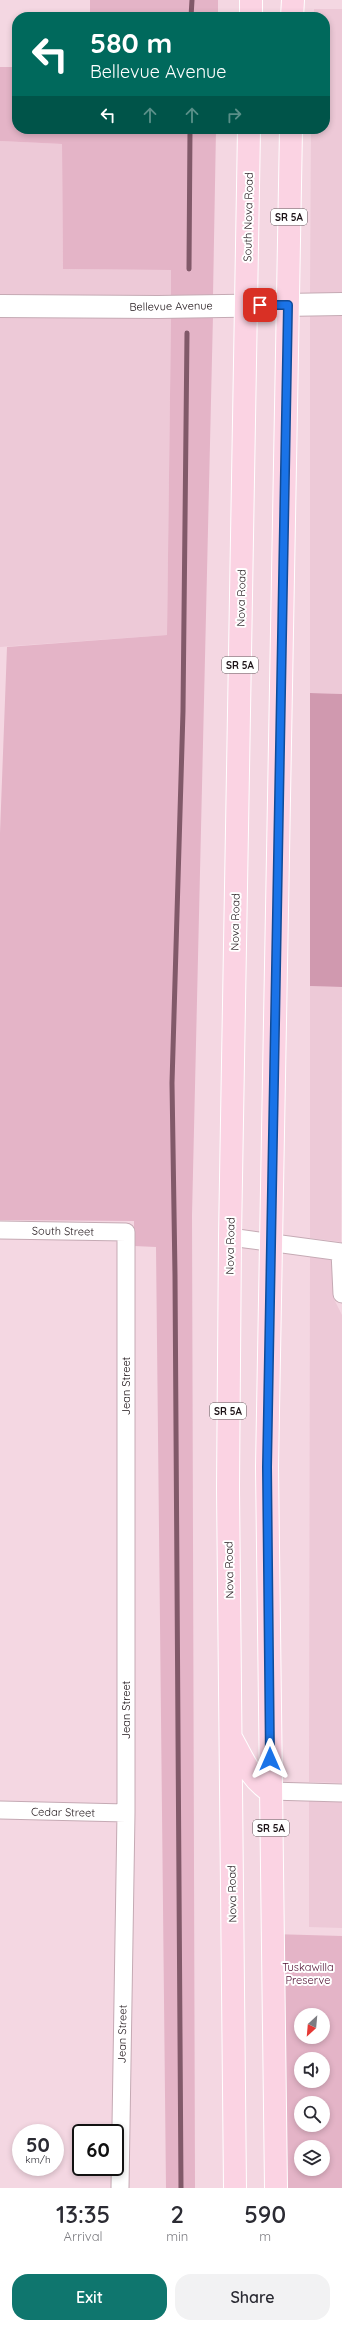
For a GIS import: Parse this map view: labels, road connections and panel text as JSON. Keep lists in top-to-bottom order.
{
  "streets": {
    "main road": ["South Nova Road", "SR 5A", "Nova Road"],
    "street": [
      "Bellevue Avenue",
      "South Street",
      "Jean Street",
      "Cedar Street"
    ]
  },
  "crossings": [
    ["South Nova Road", "Bellevue Avenue"],
    ["South Nova Road", "Nova Road"],
    ["SR 5A", "Bellevue Avenue"],
    ["Bellevue Avenue", "Nova Road"],
    ["South Street", "Jean Street"],
    ["Jean Street", "Cedar Street"]
  ],
  "parks": ["Tuskawilla Preserve"],
  "north": "bottom left",
  "page": {
    "turn": ["580 m", "Bellevue Avenue"],
    "speed": "50 km/h",
    "limit": "60",
    "eta": [
      "13:35",
      "Arrival",
      "2",
      "min",
      "590",
      "m"
    ],
    "buttons": ["Exit", "Share"]
  }
}
